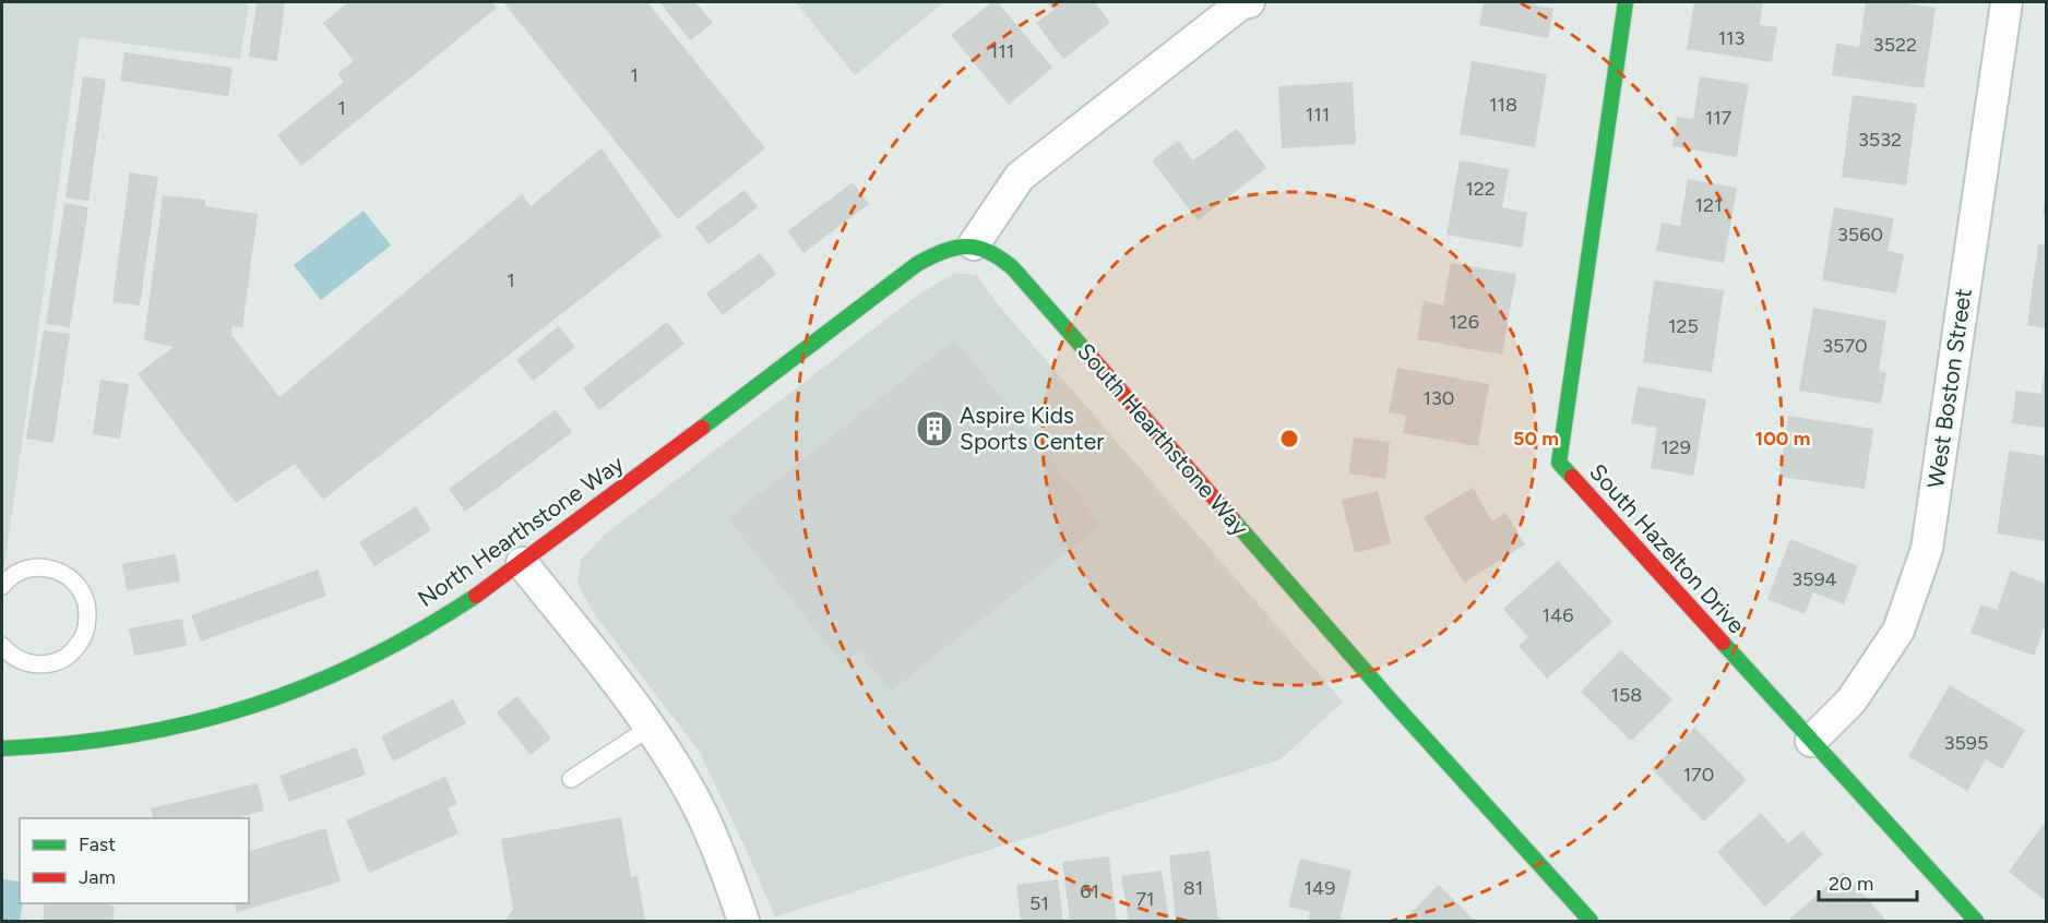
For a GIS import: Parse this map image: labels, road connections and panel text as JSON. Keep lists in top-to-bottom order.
{
  "streets": {
    "street": [
      "West Boston Street",
      "South Hearthstone Way",
      "North Hearthstone Way",
      "South Hazelton Drive"
    ]
  },
  "crossings": [
    ["West Boston Street", "South Hazelton Drive"],
    ["South Hearthstone Way", "North Hearthstone Way"]
  ],
  "places": {
    "building": ["Aspire Kids Sports Center"]
  },
  "house_numbers": [
    "113",
    "3522",
    "111",
    "1",
    "118",
    "1",
    "111",
    "117",
    "3532",
    "122",
    "121",
    "3560",
    "1",
    "126",
    "125",
    "3570",
    "130",
    "129",
    "3594",
    "146",
    "158",
    "3595",
    "170",
    "81",
    "149",
    "61",
    "71",
    "51"
  ],
  "legend": ["Fast", "Jam"],
  "scale_bar": "20 m",
  "rings": ["50 m", "100 m"]
}
